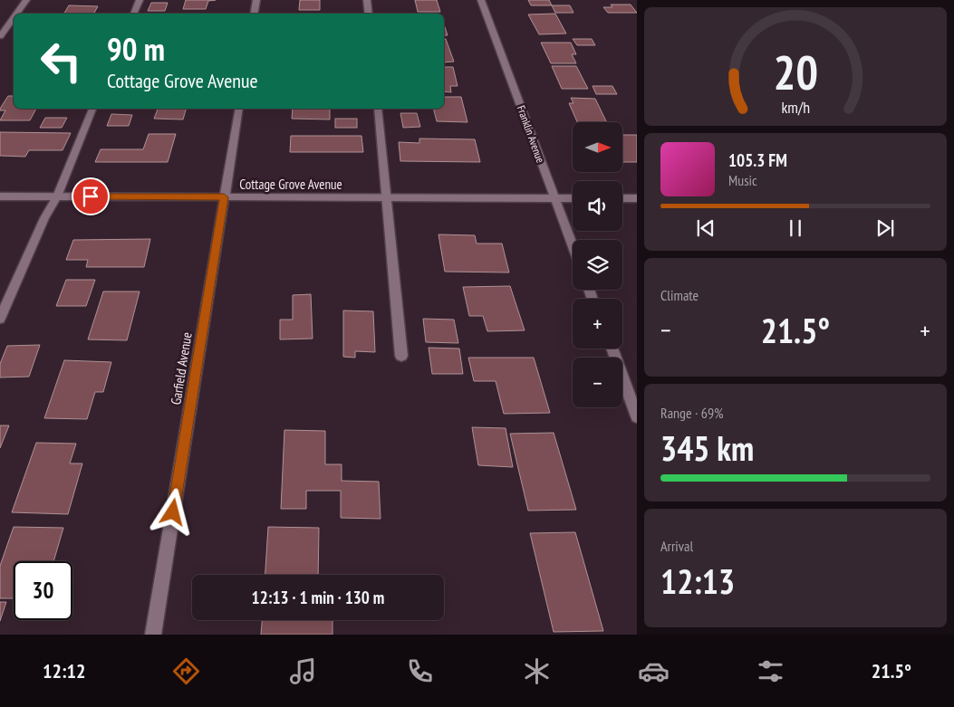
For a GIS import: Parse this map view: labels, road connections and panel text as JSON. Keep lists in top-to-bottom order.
{
  "streets": {
    "street": ["Franklin Avenue", "Cottage Grove Avenue", "Garfield Avenue"]
  },
  "crossings": [
    ["Franklin Avenue", "Cottage Grove Avenue"],
    ["Cottage Grove Avenue", "Garfield Avenue"]
  ],
  "north": "right",
  "page": {
    "turn": ["90 m", "Cottage Grove Avenue"],
    "map_buttons": ["+", "−"],
    "song": ["105.3 FM", "Music"],
    "tile": [
      "Climate",
      ["Range · 69%", "345 km"],
      ["Arrival", "12:13"]
    ],
    "heat": ["−", "21.5°", "+"],
    "limit": "30",
    "trip": "12:13 · 1 min · 130 m",
    "tabs": ["12:12", "21.5°"],
    "gauge": ["20", "km/h"]
  }
}
